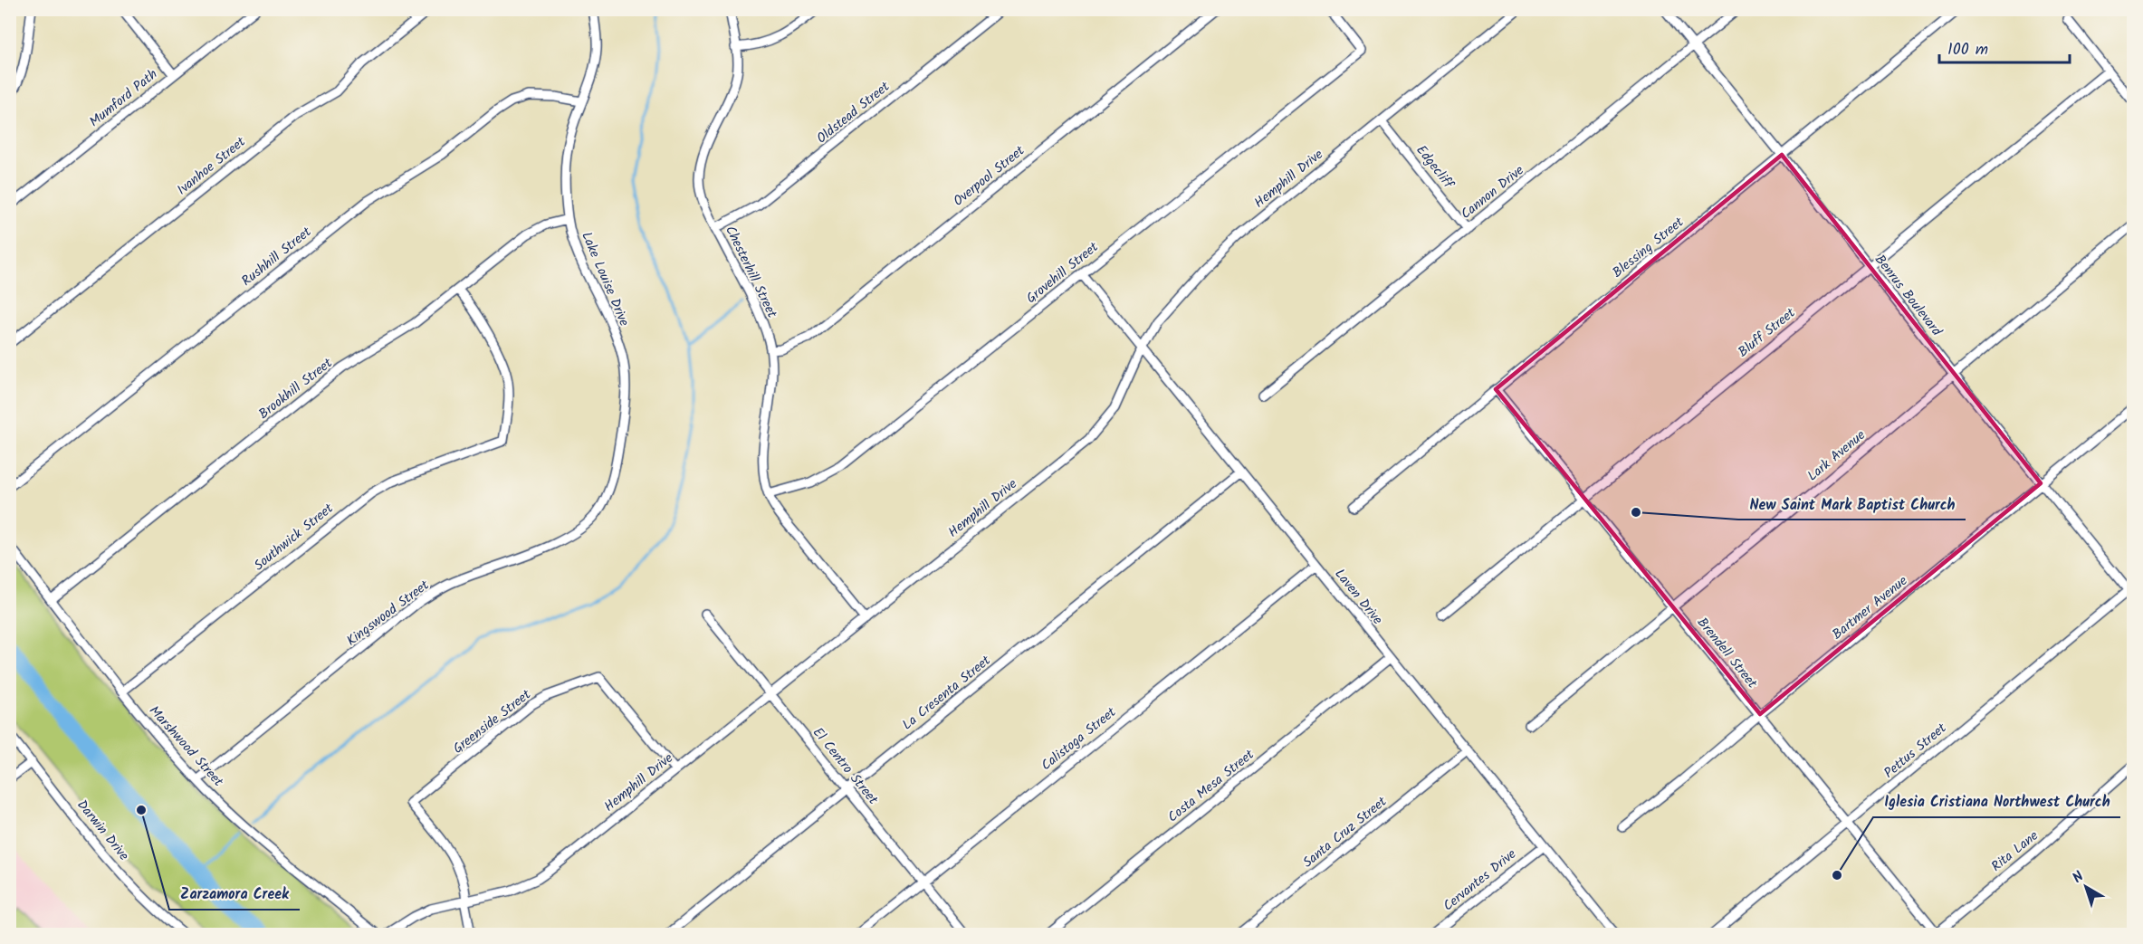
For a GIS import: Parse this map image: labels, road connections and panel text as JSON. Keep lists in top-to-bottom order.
{
  "streets": {
    "street": [
      "Mumford Path",
      "Oldstead Street",
      "Ivanhoe Street",
      "Edgecliff",
      "Overpool Street",
      "Hemphill Drive",
      "Cannon Drive",
      "Blessing Street",
      "Rushhill Street",
      "Chesterhill Street",
      "Grovehill Street",
      "Lake Louise Drive",
      "Benrus Boulevard",
      "Bluff Street",
      "Brookhill Street",
      "Lark Avenue",
      "Southwick Street",
      "Laven Drive",
      "Bartmer Avenue",
      "Kingswood Street",
      "Brendell Street",
      "La Cresenta Street",
      "Greenside Street",
      "Calistoga Street",
      "Marshwood Street",
      "Pettus Street",
      "El Centro Street",
      "Costa Mesa Street",
      "Darwin Drive",
      "Santa Cruz Street",
      "Rita Lane",
      "Cervantes Drive"
    ]
  },
  "crossings": [
    ["Oldstead Street", "Chesterhill Street"],
    ["Edgecliff", "Hemphill Drive"],
    ["Edgecliff", "Cannon Drive"],
    ["Overpool Street", "Chesterhill Street"],
    ["Hemphill Drive", "Chesterhill Street"],
    ["Hemphill Drive", "Laven Drive"],
    ["Hemphill Drive", "Greenside Street"],
    ["Hemphill Drive", "El Centro Street"],
    ["Cannon Drive", "Benrus Boulevard"],
    ["Blessing Street", "Benrus Boulevard"],
    ["Blessing Street", "Brendell Street"],
    ["Rushhill Street", "Lake Louise Drive"],
    ["Chesterhill Street", "Grovehill Street"],
    ["Grovehill Street", "Laven Drive"],
    ["Lake Louise Drive", "Brookhill Street"],
    ["Lake Louise Drive", "Kingswood Street"],
    ["Benrus Boulevard", "Bluff Street"],
    ["Benrus Boulevard", "Lark Avenue"],
    ["Benrus Boulevard", "Bartmer Avenue"],
    ["Benrus Boulevard", "Pettus Street"],
    ["Bluff Street", "Brendell Street"],
    ["Brookhill Street", "Southwick Street"],
    ["Brookhill Street", "Marshwood Street"],
    ["Lark Avenue", "Brendell Street"],
    ["Southwick Street", "Marshwood Street"],
    ["Laven Drive", "La Cresenta Street"],
    ["Laven Drive", "Calistoga Street"],
    ["Laven Drive", "Costa Mesa Street"],
    ["Laven Drive", "Santa Cruz Street"],
    ["Laven Drive", "Cervantes Drive"],
    ["Bartmer Avenue", "Brendell Street"],
    ["Kingswood Street", "Marshwood Street"],
    ["Brendell Street", "Pettus Street"],
    ["Brendell Street", "Rita Lane"],
    ["La Cresenta Street", "El Centro Street"],
    ["Calistoga Street", "El Centro Street"]
  ],
  "places": ["New Saint Mark Baptist Church", "Zarzamora Creek", "Iglesia Cristiana Northwest Church"],
  "scale_bar": "100 m",
  "north": "top left"
}
